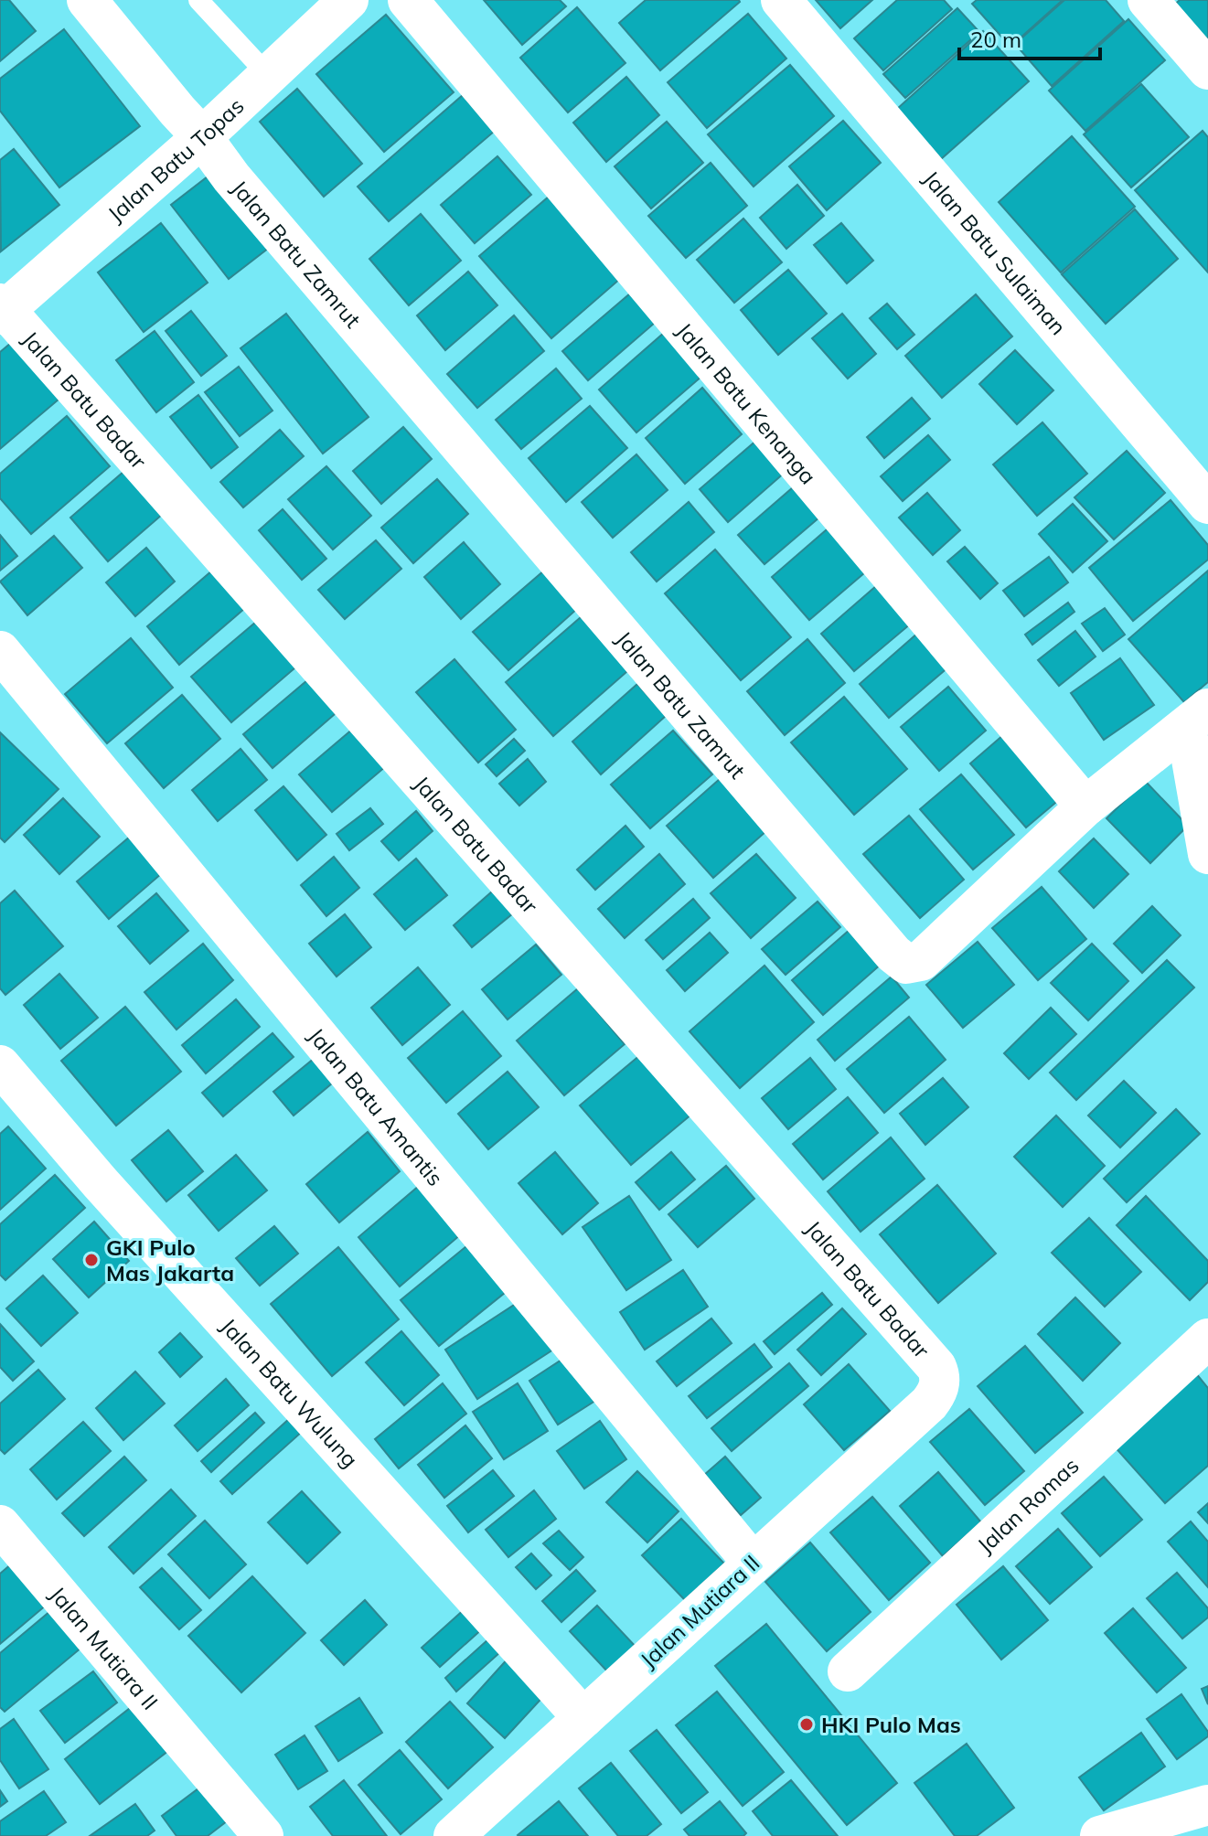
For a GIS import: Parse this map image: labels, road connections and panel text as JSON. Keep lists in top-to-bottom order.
{
  "streets": {
    "street": [
      "Jalan Batu Topas",
      "Jalan Batu Zamrut",
      "Jalan Batu Sulaiman",
      "Jalan Batu Badar",
      "Jalan Batu Kenanga",
      "Jalan Batu Amantis",
      "Jalan Batu Wulung",
      "Jalan Romas",
      "Jalan Mutiara II"
    ]
  },
  "crossings": [
    ["Jalan Batu Topas", "Jalan Batu Zamrut"],
    ["Jalan Batu Topas", "Jalan Batu Badar"],
    ["Jalan Batu Zamrut", "Jalan Batu Kenanga"],
    ["Jalan Batu Badar", "Jalan Mutiara II"],
    ["Jalan Batu Amantis", "Jalan Mutiara II"],
    ["Jalan Batu Wulung", "Jalan Mutiara II"]
  ],
  "places": ["GKI Pulo Mas Jakarta", "HKI Pulo Mas"],
  "scale_bar": "20 m"
}
